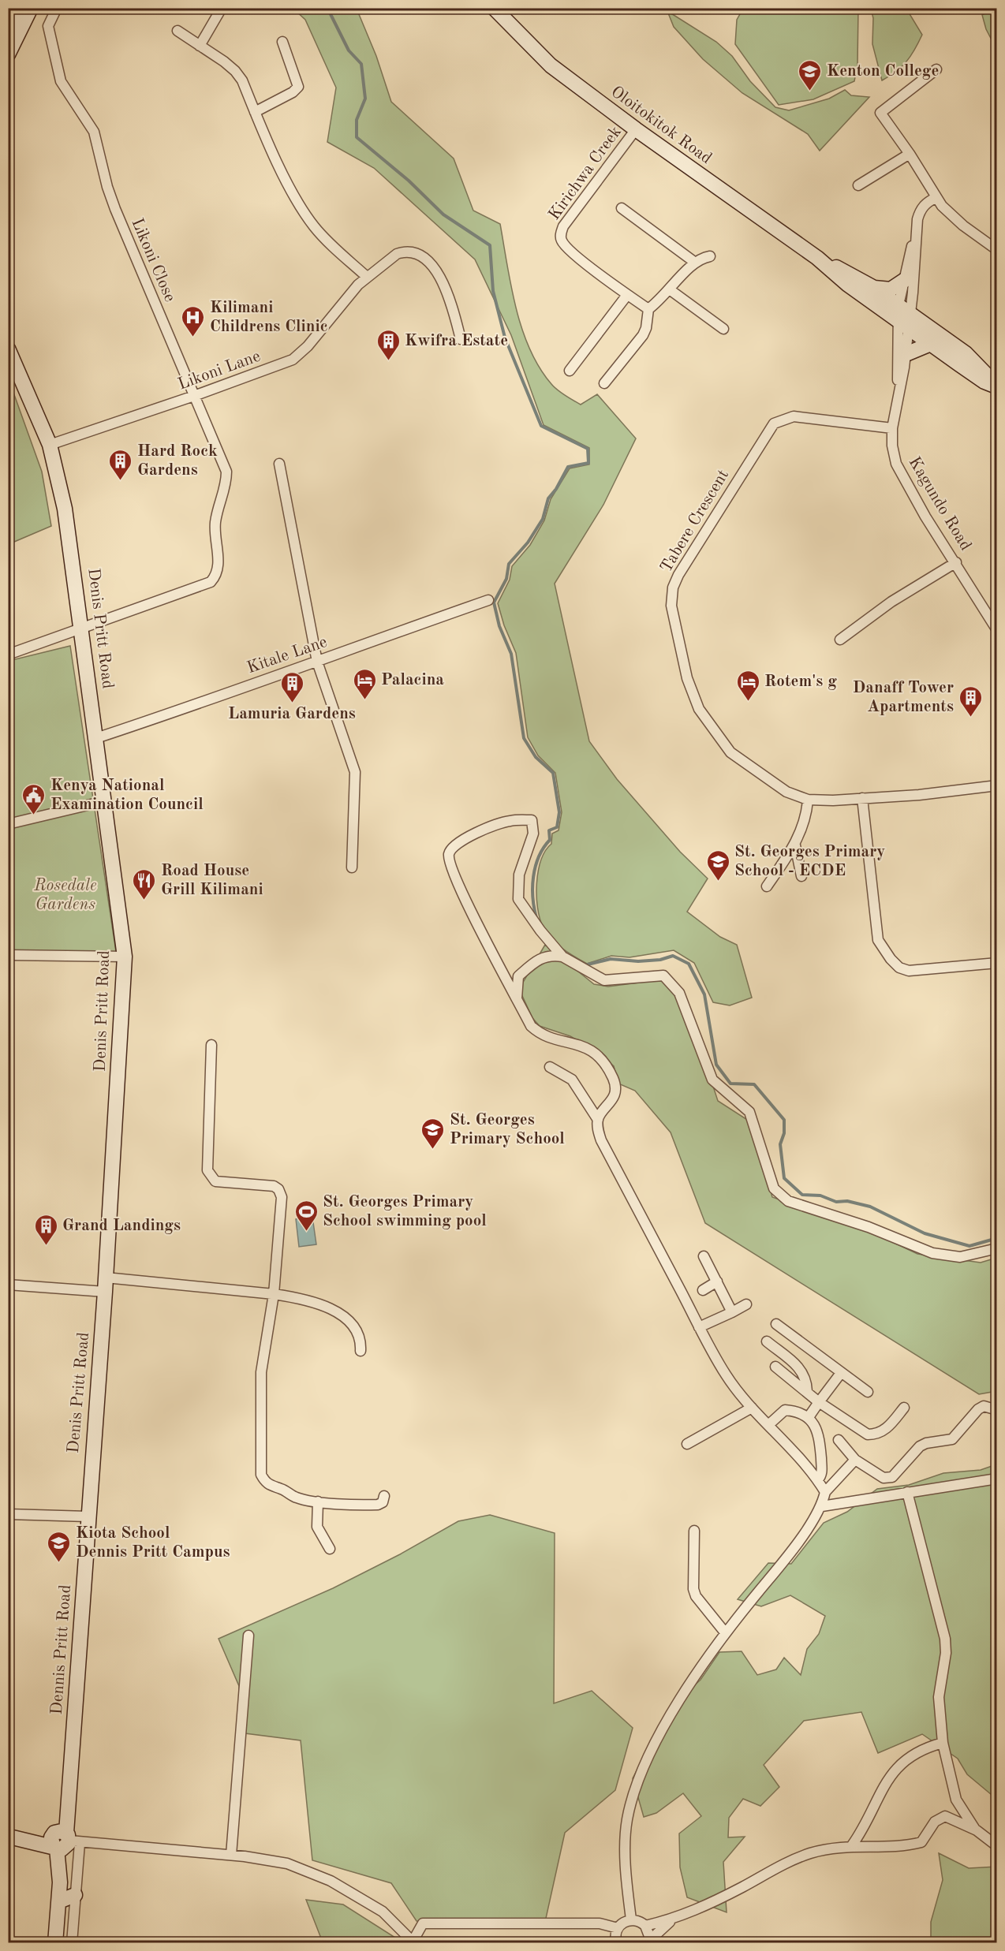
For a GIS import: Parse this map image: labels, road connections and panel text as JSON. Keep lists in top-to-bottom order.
{
  "streets": {
    "main road": ["Oloitokitok Road", "Denis Pritt Road", "Dennis Pritt Road"],
    "street": [
      "Kirichwa Creek",
      "Likoni Close",
      "Likoni Lane",
      "Kagundo Road",
      "Tabere Crescent",
      "Kitale Lane"
    ]
  },
  "crossings": [
    ["Oloitokitok Road", "Kirichwa Creek"],
    ["Oloitokitok Road", "Kagundo Road"],
    ["Likoni Close", "Likoni Lane"],
    ["Likoni Close", "Denis Pritt Road"],
    ["Likoni Lane", "Denis Pritt Road"],
    ["Kagundo Road", "Tabere Crescent"],
    ["Denis Pritt Road", "Kitale Lane"],
    ["Denis Pritt Road", "Dennis Pritt Road"]
  ],
  "parks": ["Rosedale Gardens"],
  "places": {
    "school or university": [
      "Kenton College",
      "St. Georges Primary School - ECDE",
      "St. Georges Primary School",
      "Kiota School Dennis Pritt Campus"
    ],
    "hospital": ["Kilimani Childrens Clinic"],
    "building": [
      "Kwifra Estate",
      "Hard Rock Gardens",
      "Lamuria Gardens",
      "Danaff Tower Apartments",
      "Grand Landings"
    ],
    "hotel": ["Palacina", "Rotem's g"],
    "public building": ["Kenya National Examination Council"],
    "restaurant": ["Road House Grill Kilimani"],
    "sports": ["St. Georges Primary School swimming pool"]
  }
}
